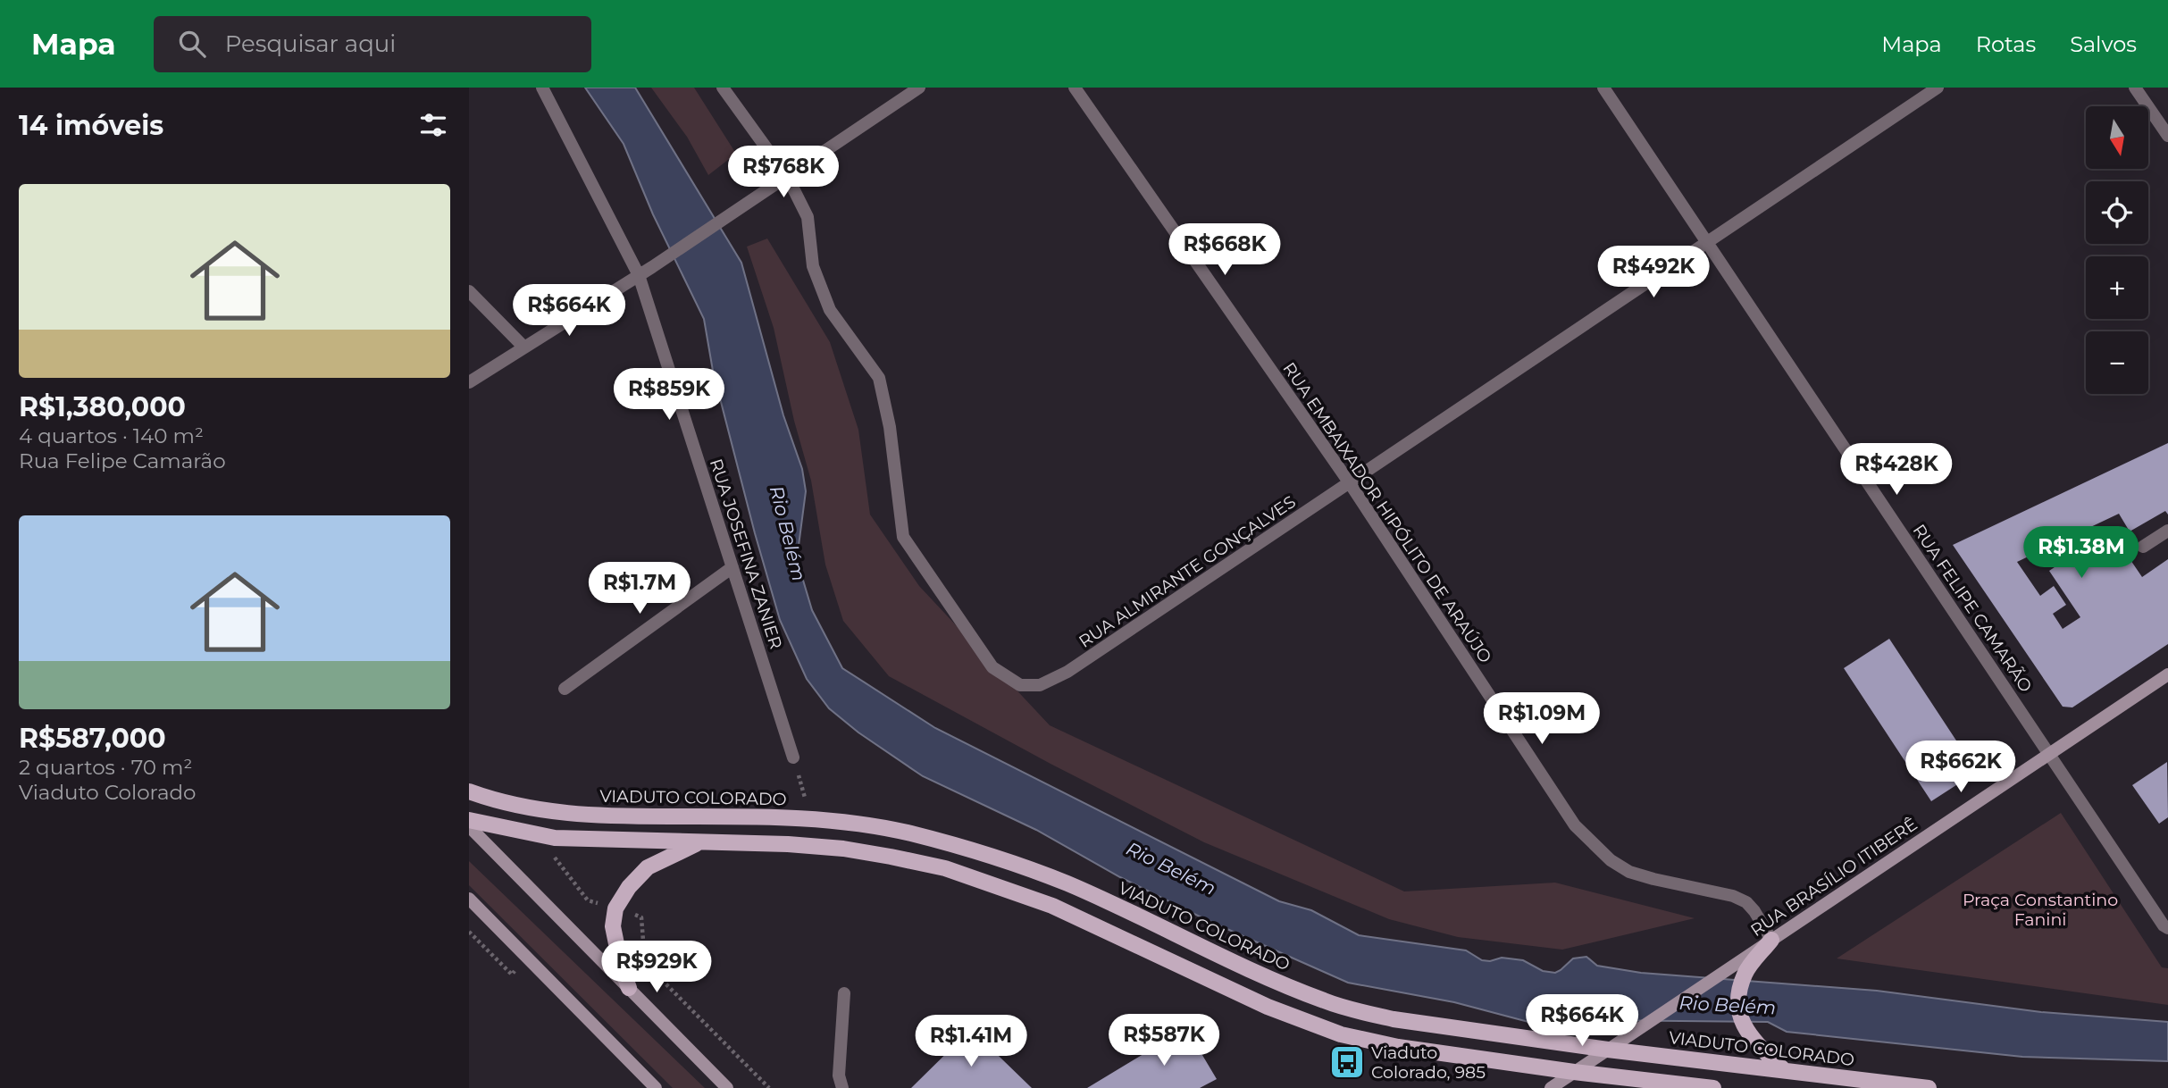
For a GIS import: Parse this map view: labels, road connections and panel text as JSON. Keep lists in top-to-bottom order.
{
  "streets": {
    "main road": ["VIADUTO COLORADO", "RUA BRASÍLIO ITIBERÊ"],
    "street": [
      "RUA EMBAIXADOR HIPÓLITO DE ARAÚJO",
      "RUA JOSEFINA ZANIER",
      "RUA ALMIRANTE GONÇALVES",
      "RUA FELIPE CAMARÃO"
    ]
  },
  "crossings": [
    ["RUA EMBAIXADOR HIPÓLITO DE ARAÚJO", "RUA ALMIRANTE GONÇALVES"],
    ["RUA EMBAIXADOR HIPÓLITO DE ARAÚJO", "RUA BRASÍLIO ITIBERÊ"],
    ["RUA ALMIRANTE GONÇALVES", "RUA FELIPE CAMARÃO"],
    ["RUA FELIPE CAMARÃO", "RUA BRASÍLIO ITIBERÊ"],
    ["VIADUTO COLORADO", "RUA BRASÍLIO ITIBERÊ"]
  ],
  "water": ["Rio Belém"],
  "parks": ["Praça Constantino Fanini"],
  "places": {
    "bus stop": ["Viaduto Colorado, 985"]
  },
  "north": "bottom",
  "page": {
    "header": "Mapa",
    "search": "Pesquisar aqui",
    "nav": ["Mapa", "Rotas", "Salvos"],
    "heading": "14 imóveis",
    "map_buttons": ["+", "−"],
    "price": [
      "R$768K",
      "R$668K",
      "R$492K",
      "R$664K",
      "R$859K",
      "R$428K",
      "R$1.38M",
      "R$1.7M",
      "R$1.09M",
      "R$662K",
      "R$929K",
      "R$664K",
      "R$587K",
      "R$1.41M"
    ],
    "list": [
      {
        "name": "R$1,380,000",
        "note": "4 quartos · 140 m² · Rua Felipe Camarão"
      },
      {
        "name": "R$587,000",
        "note": "2 quartos · 70 m² · Viaduto Colorado"
      }
    ]
  }
}
